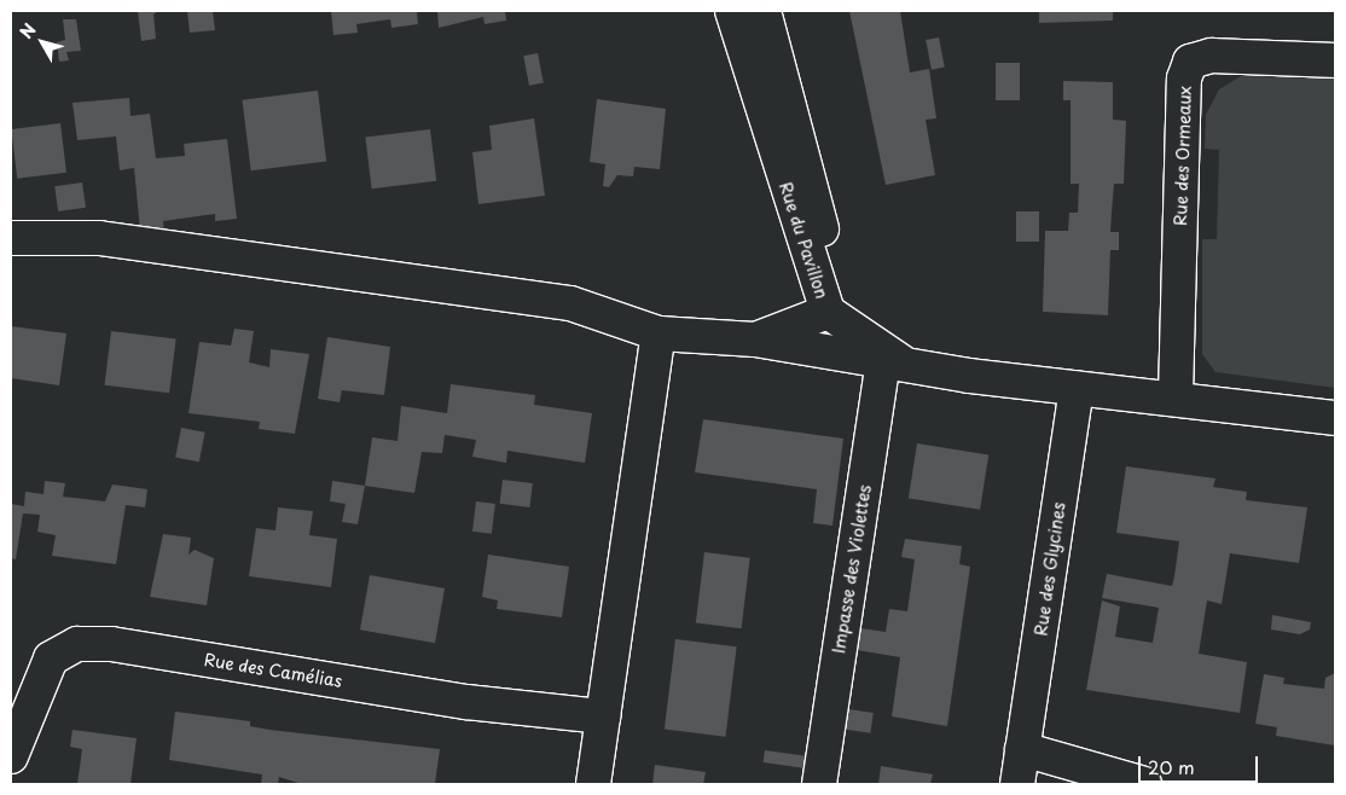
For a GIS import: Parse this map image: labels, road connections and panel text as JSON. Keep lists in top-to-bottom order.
{
  "streets": {
    "street": [
      "Rue des Ormeaux",
      "Rue du Pavillon",
      "Impasse des Violettes",
      "Rue des Glycines",
      "Rue des Camélias"
    ]
  },
  "scale_bar": "20 m",
  "north": "top left"
}
